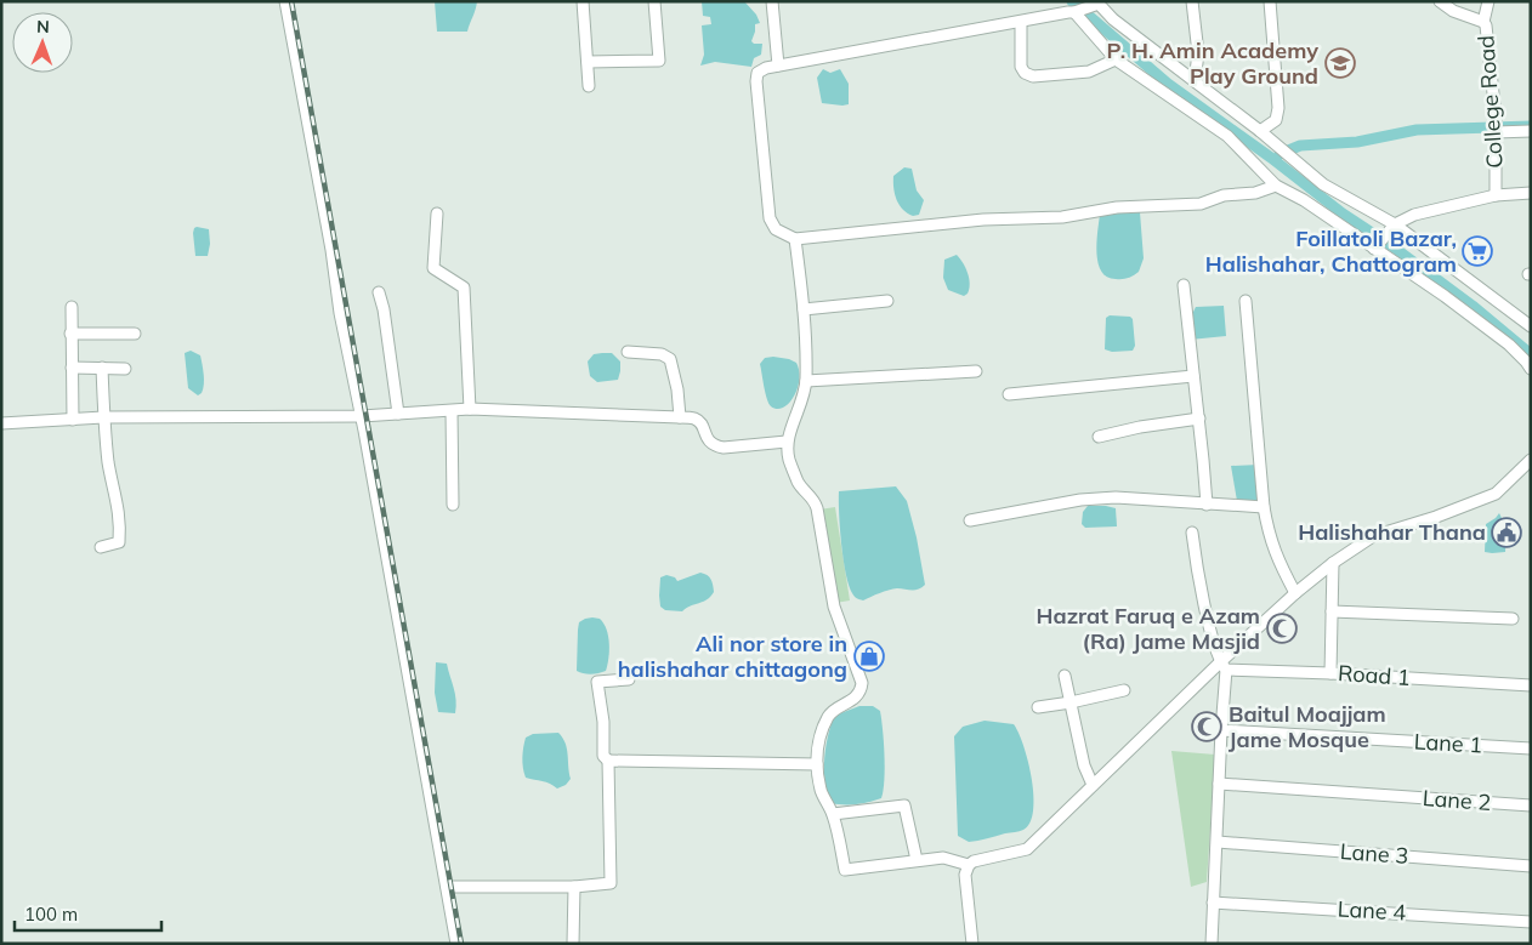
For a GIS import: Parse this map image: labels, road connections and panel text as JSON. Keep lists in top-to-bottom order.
{
  "streets": {
    "street": [
      "College Road",
      "Road 1",
      "Lane 1",
      "Lane 2",
      "Lane 3",
      "Lane 4"
    ]
  },
  "places": {
    "school or university": ["P. H. Amin Academy Play Ground"],
    "supermarket": ["Foillatoli Bazar, Halishahar, Chattogram"],
    "public building": ["Halishahar Thana"],
    "mosque": ["Hazrat Faruq e Azam (Ra) Jame Masjid", "Baitul Moajjam Jame Mosque"],
    "shop": ["Ali nor store in halishahar chittagong"]
  },
  "scale_bar": "100 m",
  "north": "top"
}
